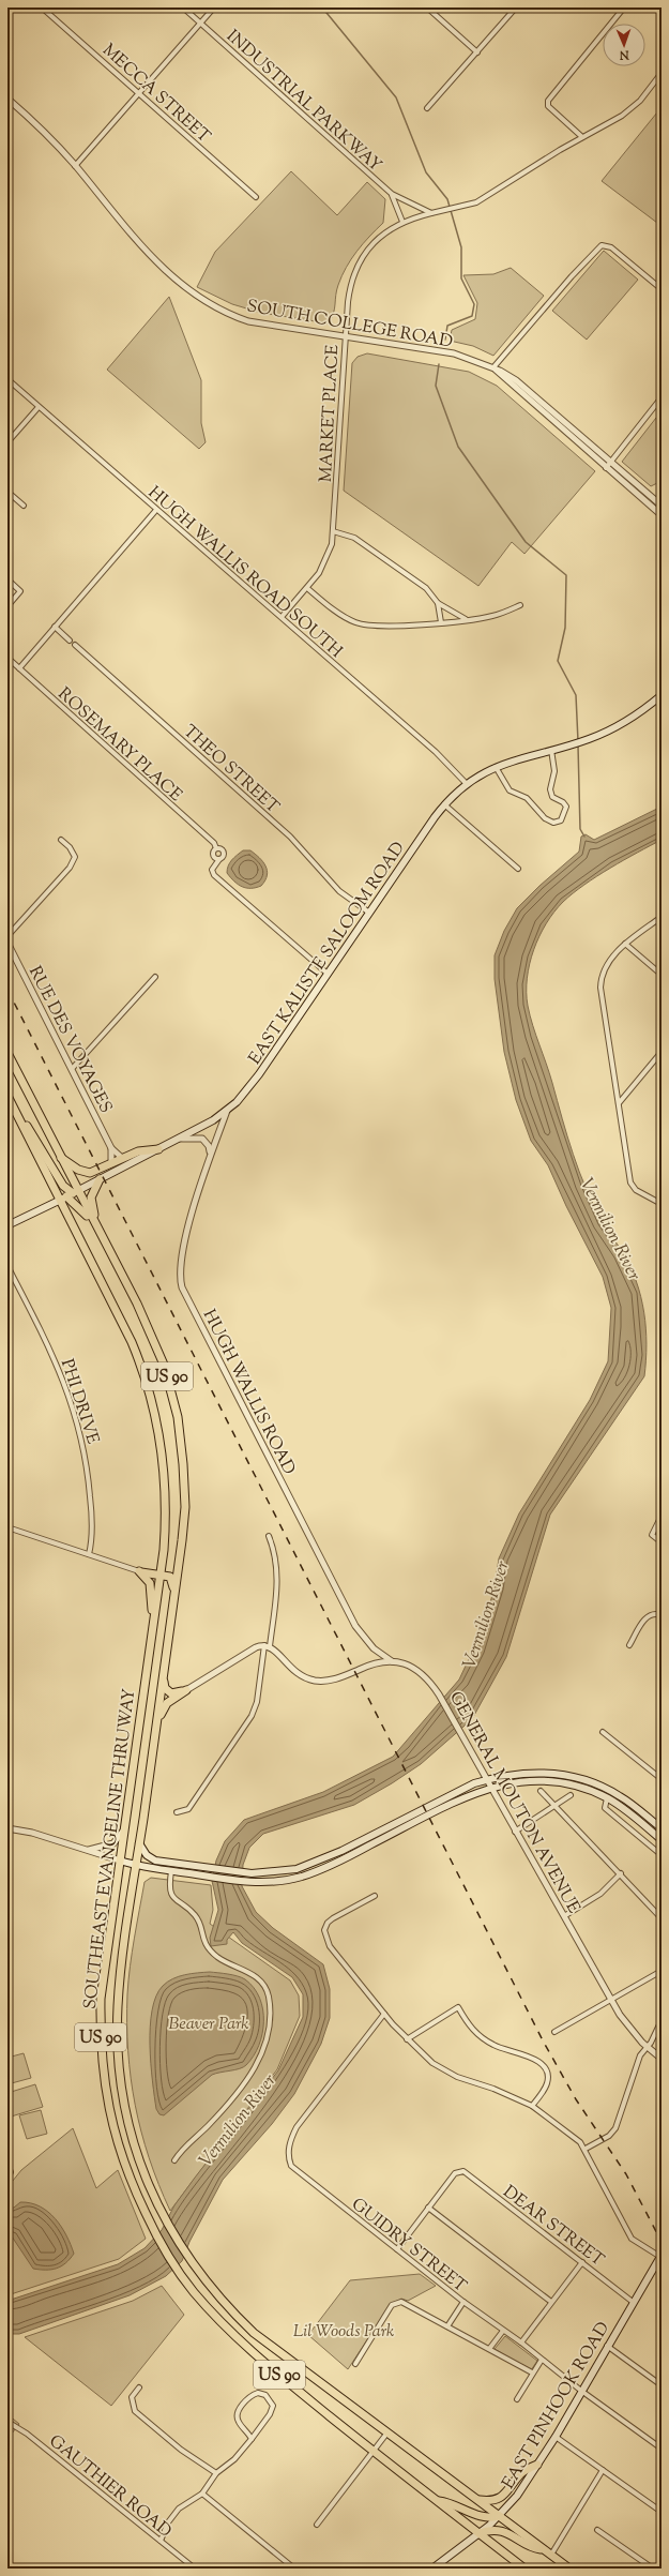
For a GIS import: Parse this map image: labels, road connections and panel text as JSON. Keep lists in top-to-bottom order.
{
  "streets": {
    "highway": ["US 90", "SOUTHEAST EVANGELINE THRUWAY"],
    "main road": ["EAST KALISTE SALOOM ROAD", "EAST PINHOOK ROAD"],
    "street": [
      "MECCA STREET",
      "INDUSTRIAL PARKWAY",
      "SOUTH COLLEGE ROAD",
      "MARKET PLACE",
      "HUGH WALLIS ROAD SOUTH",
      "ROSEMARY PLACE",
      "THEO STREET",
      "RUE DES VOYAGES",
      "HUGH WALLIS ROAD",
      "PHI DRIVE",
      "GENERAL MOUTON AVENUE",
      "DEAR STREET",
      "GUIDRY STREET",
      "GAUTHIER ROAD"
    ]
  },
  "crossings": [
    ["INDUSTRIAL PARKWAY", "MARKET PLACE"],
    ["SOUTH COLLEGE ROAD", "MARKET PLACE"],
    ["MARKET PLACE", "HUGH WALLIS ROAD SOUTH"],
    ["HUGH WALLIS ROAD SOUTH", "EAST KALISTE SALOOM ROAD"],
    ["ROSEMARY PLACE", "EAST KALISTE SALOOM ROAD"],
    ["THEO STREET", "EAST KALISTE SALOOM ROAD"],
    ["EAST KALISTE SALOOM ROAD", "US 90"],
    ["EAST KALISTE SALOOM ROAD", "HUGH WALLIS ROAD"],
    ["EAST KALISTE SALOOM ROAD", "SOUTHEAST EVANGELINE THRUWAY"],
    ["US 90", "SOUTHEAST EVANGELINE THRUWAY"],
    ["US 90", "EAST PINHOOK ROAD"],
    ["HUGH WALLIS ROAD", "GENERAL MOUTON AVENUE"],
    ["SOUTHEAST EVANGELINE THRUWAY", "EAST PINHOOK ROAD"],
    ["DEAR STREET", "EAST PINHOOK ROAD"],
    ["GUIDRY STREET", "EAST PINHOOK ROAD"]
  ],
  "water": ["Vermilion River"],
  "parks": ["Beaver Park", "Lil Woods Park"],
  "north": "bottom"
}
